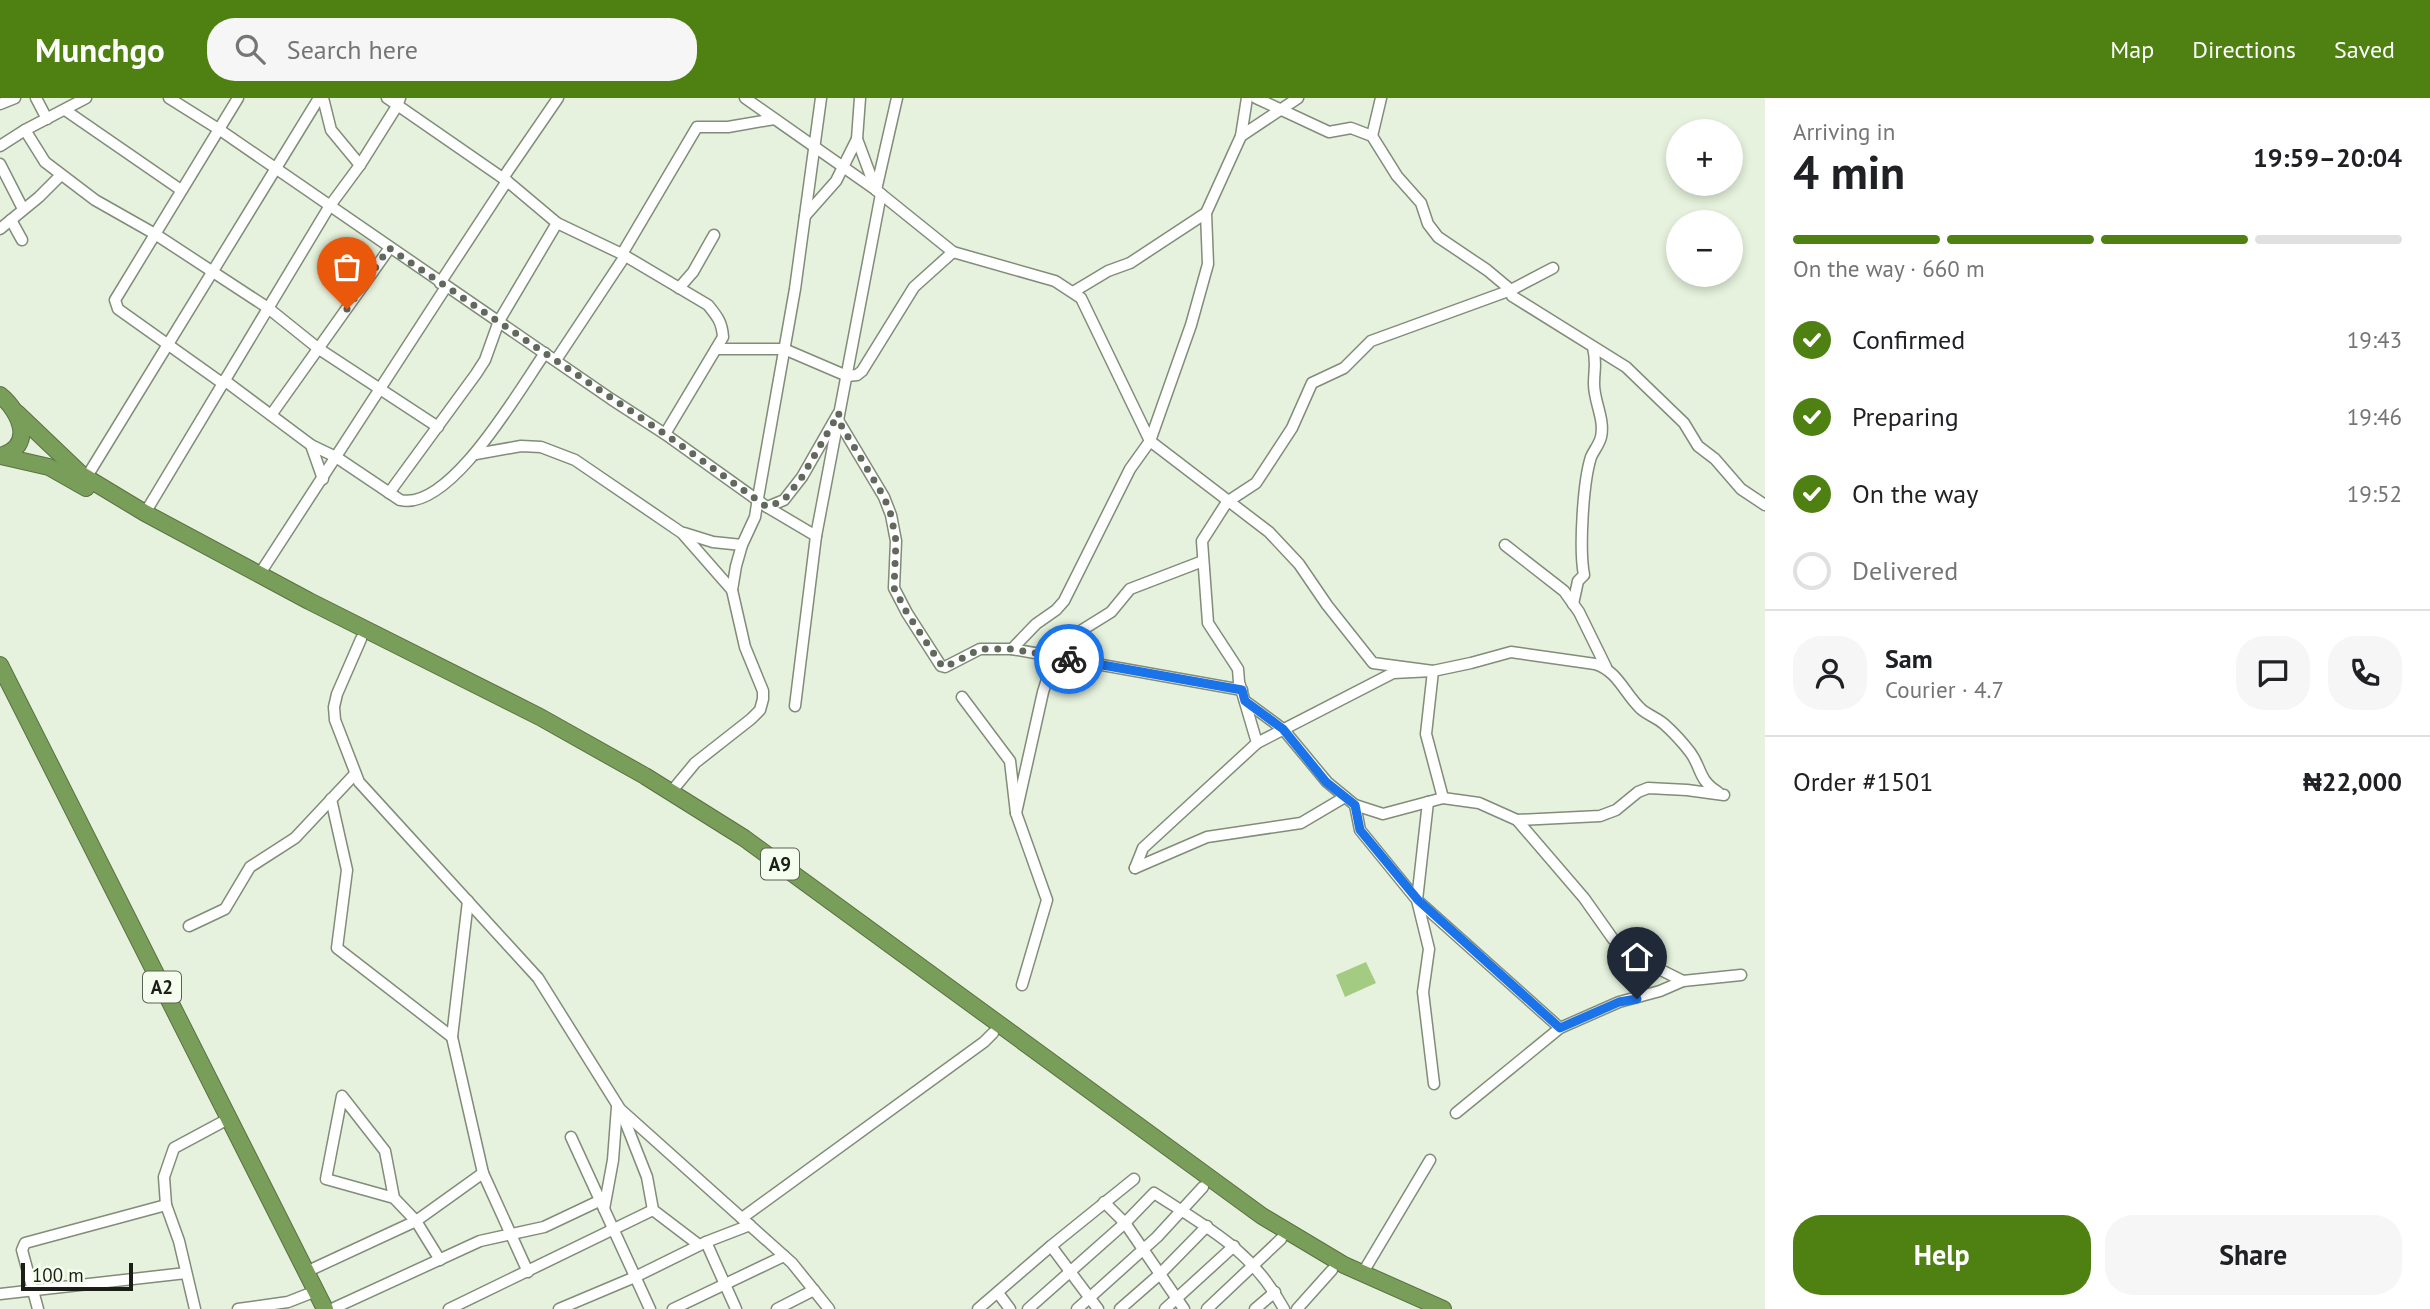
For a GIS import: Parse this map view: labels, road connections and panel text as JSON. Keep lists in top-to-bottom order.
{
  "streets": {
    "highway": ["A9", "A2"]
  },
  "scale_bar": "100 m",
  "page": {
    "header": "Munchgo",
    "search": "Search here",
    "nav": ["Map", "Directions", "Saved"],
    "heading": ["4 min", "Arriving in", "19:59–20:04"],
    "panel": [
      "Sam",
      "Courier · 4.7",
      "Order #1501",
      "₦22,000"
    ],
    "map_buttons": ["+", "−"],
    "bar": "On the way · 660 m",
    "list": [
      ["Confirmed", "19:43"],
      ["Preparing", "19:46"],
      ["On the way", "19:52"],
      "Delivered"
    ],
    "buttons": ["Help", "Share"],
    "scale": "100 m"
  }
}
